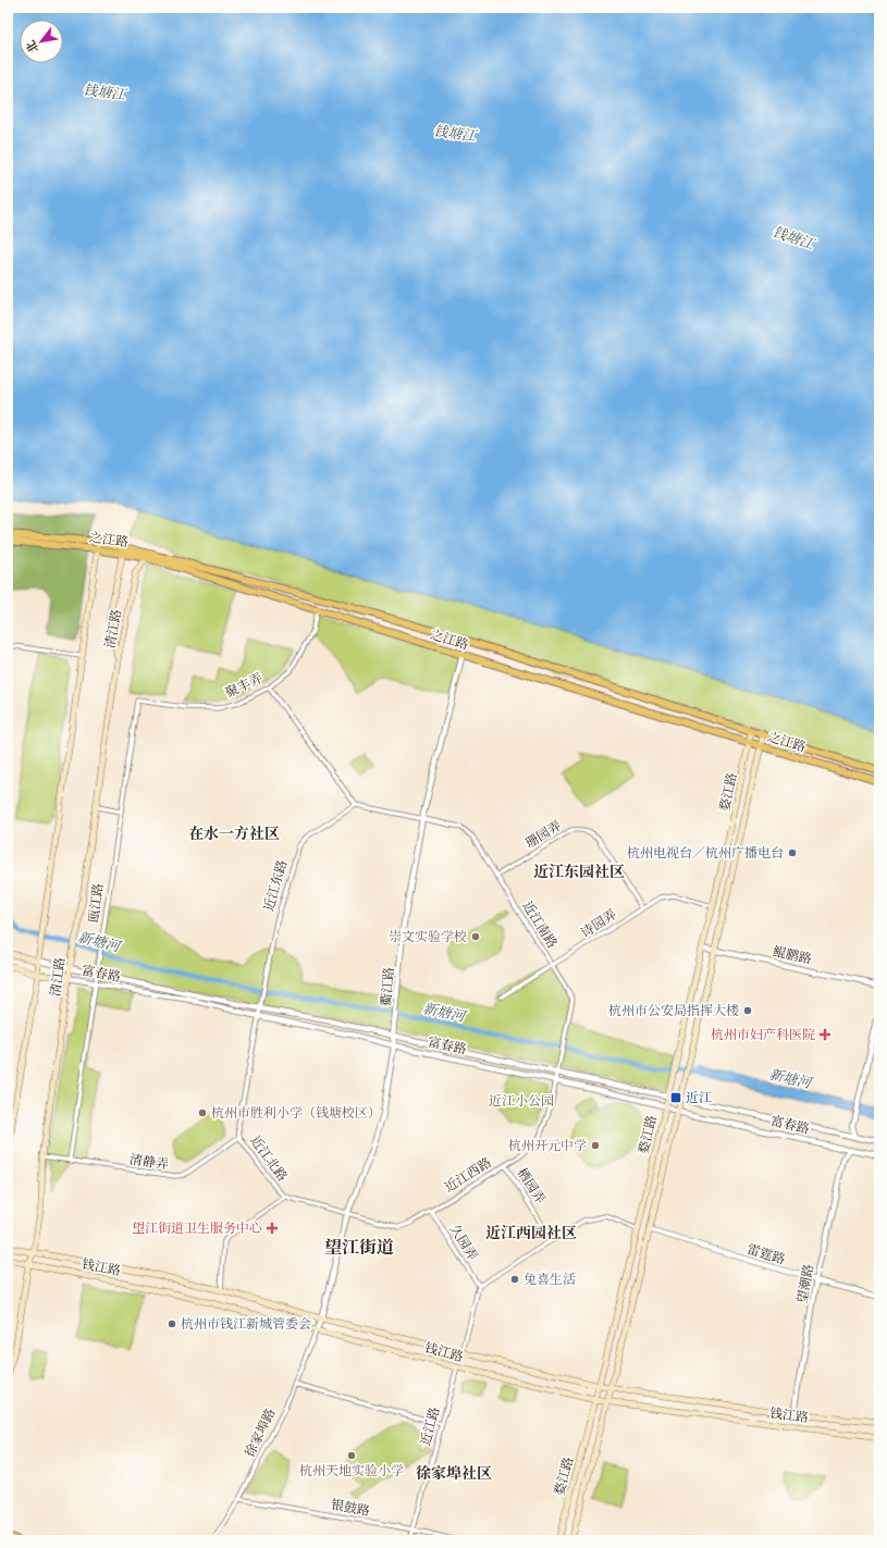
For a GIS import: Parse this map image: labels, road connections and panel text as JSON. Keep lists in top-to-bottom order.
{
  "streets": {
    "main road": [
      "之江路",
      "清江路",
      "婺江路",
      "富春路",
      "钱江路"
    ],
    "street": [
      "聚丰弄",
      "珊园弄",
      "近江东路",
      "瓯江路",
      "诗园弄",
      "近江南路",
      "鲲鹏路",
      "衢江路",
      "近江北路",
      "清静弄",
      "近江西路",
      "栖园弄",
      "久园弄",
      "雷霆路",
      "望潮路",
      "近江路",
      "徐家埠路",
      "银鼓路"
    ]
  },
  "crossings": [
    ["之江路", "清江路"],
    ["之江路", "聚丰弄"],
    ["之江路", "婺江路"],
    ["之江路", "衢江路"],
    ["清江路", "富春路"],
    ["清江路", "清静弄"],
    ["清江路", "钱江路"],
    ["聚丰弄", "瓯江路"],
    ["婺江路", "诗园弄"],
    ["婺江路", "鲲鹏路"],
    ["婺江路", "富春路"],
    ["婺江路", "雷霆路"],
    ["婺江路", "钱江路"],
    ["珊园弄", "诗园弄"],
    ["珊园弄", "近江南路"],
    ["近江东路", "富春路"],
    ["近江东路", "近江北路"],
    ["瓯江路", "富春路"],
    ["瓯江路", "清静弄"],
    ["诗园弄", "近江南路"],
    ["近江南路", "富春路"],
    ["近江南路", "衢江路"],
    ["近江南路", "近江西路"],
    ["富春路", "衢江路"],
    ["富春路", "近江北路"],
    ["富春路", "近江西路"],
    ["衢江路", "近江北路"],
    ["衢江路", "近江西路"],
    ["衢江路", "钱江路"],
    ["衢江路", "徐家埠路"],
    ["近江北路", "清静弄"],
    ["近江北路", "近江西路"],
    ["近江西路", "栖园弄"],
    ["近江西路", "久园弄"],
    ["雷霆路", "望潮路"],
    ["钱江路", "望潮路"],
    ["钱江路", "近江路"],
    ["钱江路", "徐家埠路"],
    ["近江路", "银鼓路"],
    ["徐家埠路", "银鼓路"]
  ],
  "districts": [
    "在水一方社区",
    "近江东园社区",
    "近江西园社区",
    "望江街道",
    "徐家埠社区"
  ],
  "water": ["钱塘江", "新塘河"],
  "parks": ["近江小公园"],
  "places": {
    "other": [
      "杭州电视台／杭州广播电台",
      "崇文实验学校",
      "杭州市公安局指挥大楼",
      "杭州市胜利小学（钱塘校区）",
      "杭州开元中学",
      "兔喜生活",
      "杭州市钱江新城管委会",
      "杭州天地实验小学"
    ],
    "health": ["杭州市妇产科医院", "望江街道卫生服务中心"],
    "transit": ["近江"]
  },
  "north": "bottom left"
}
